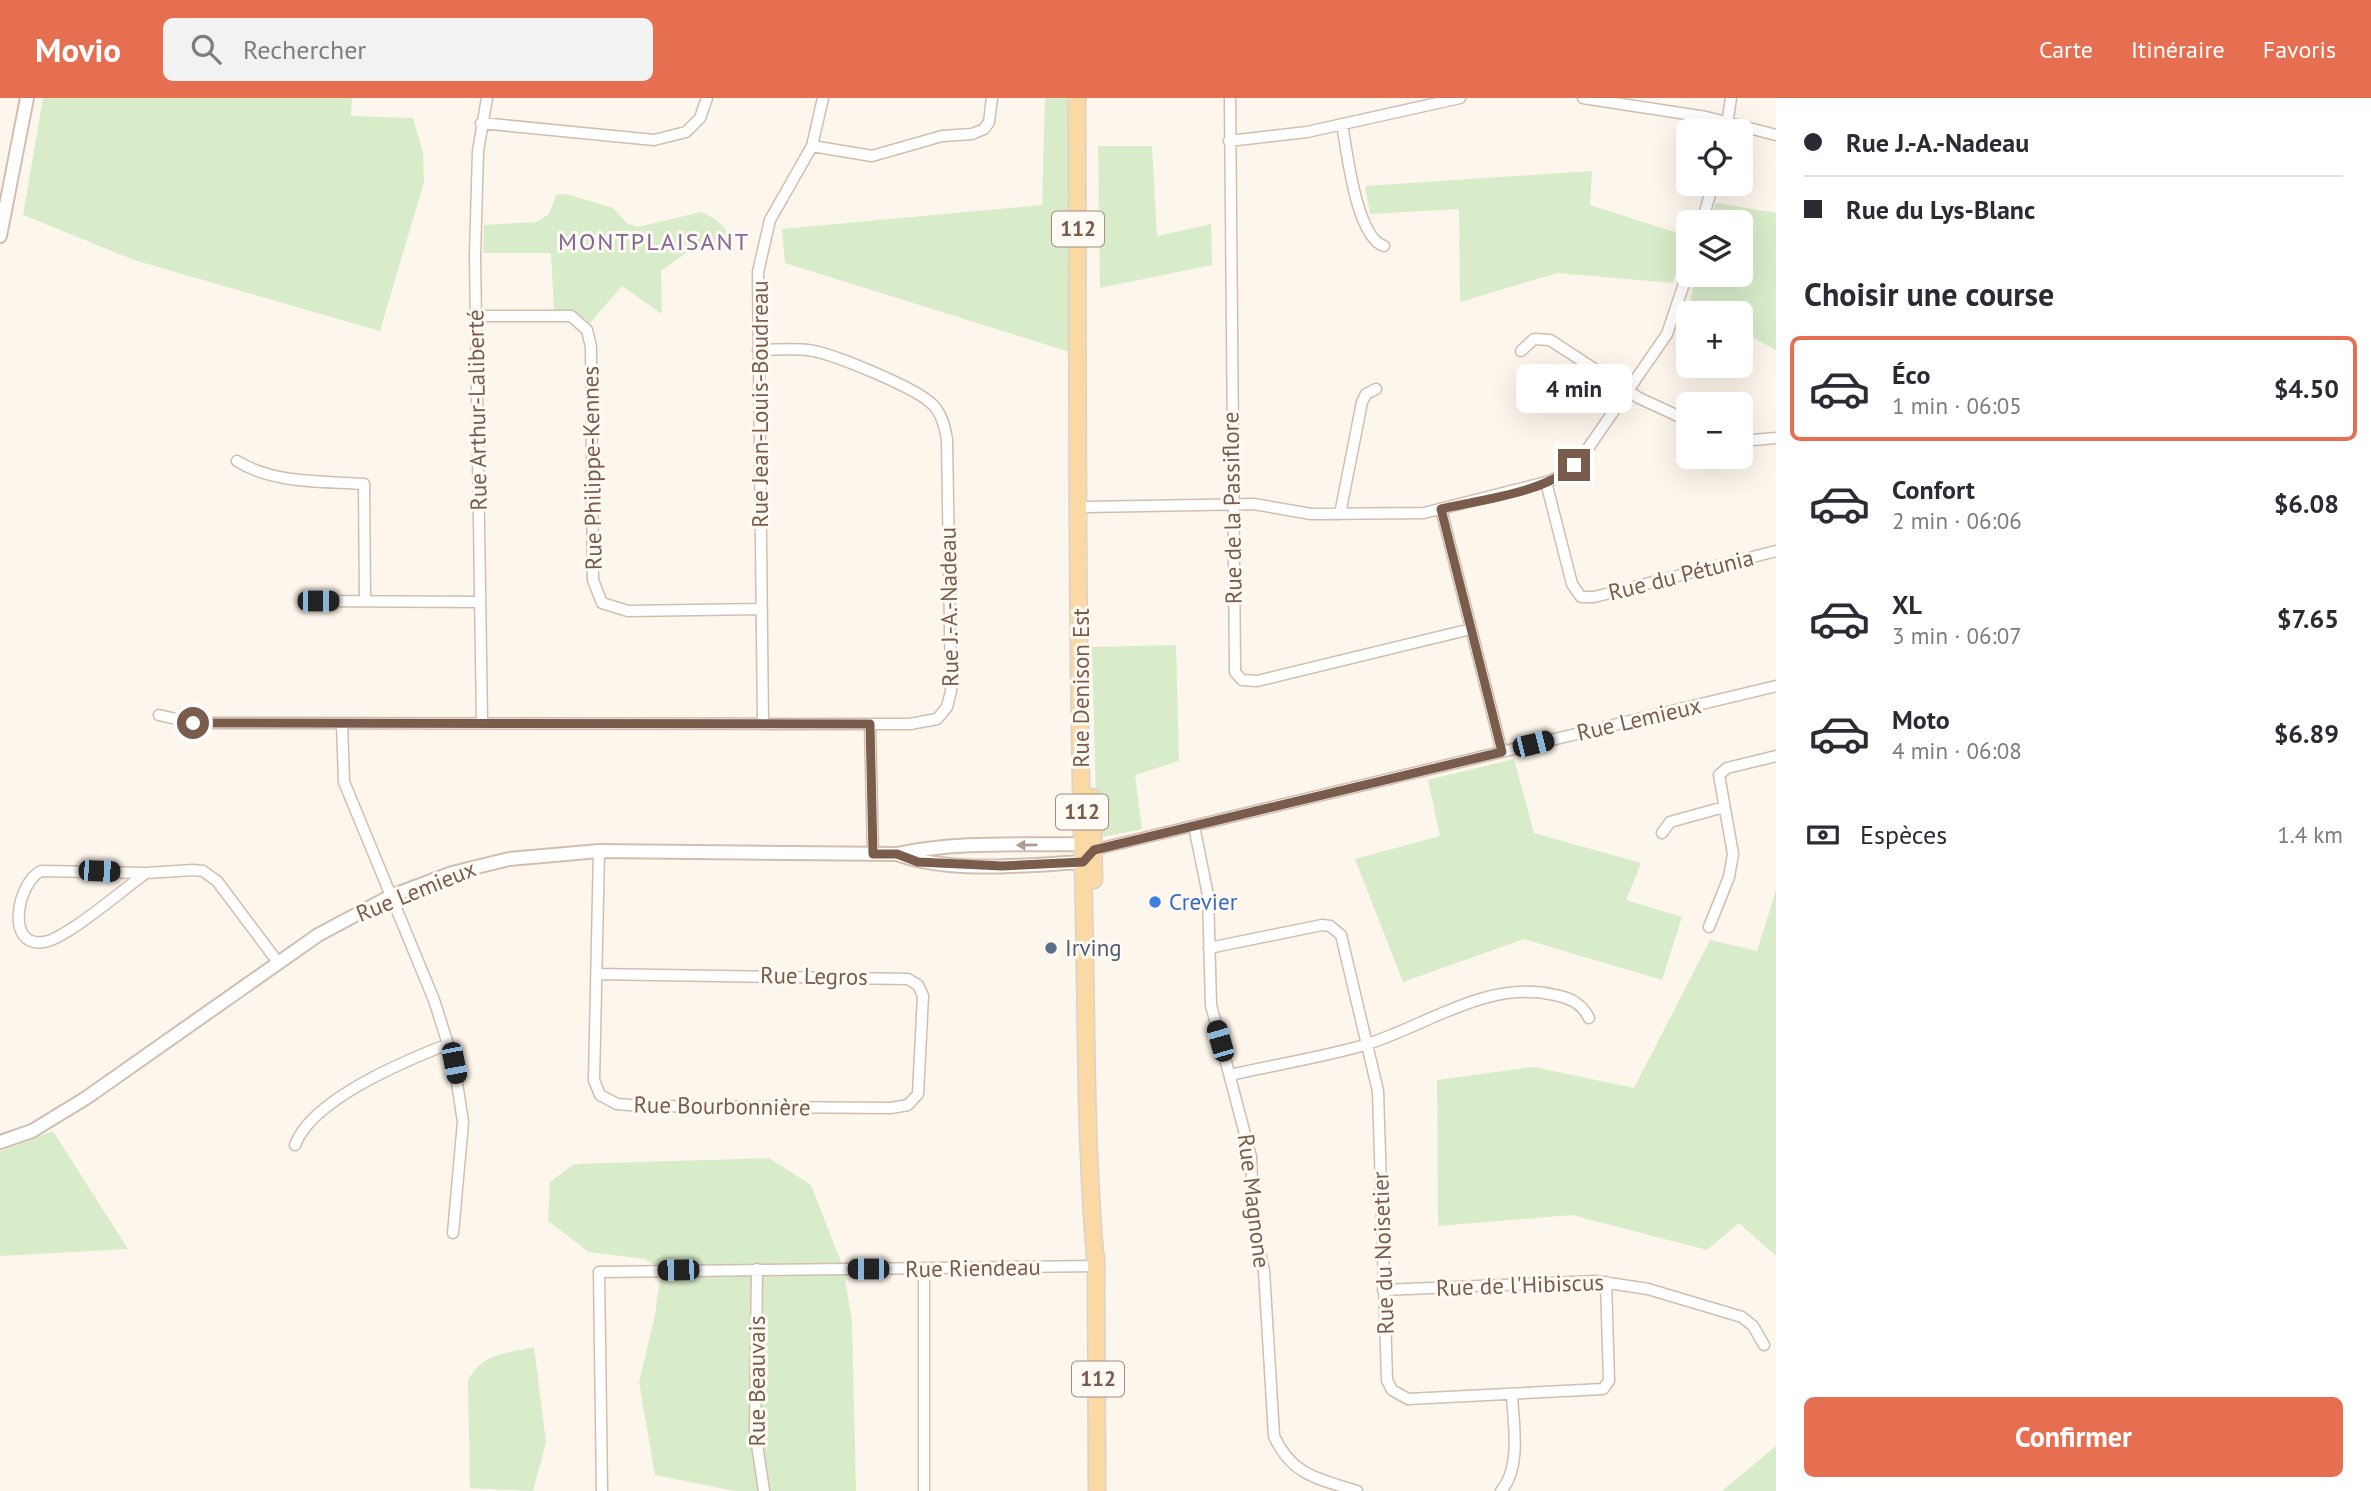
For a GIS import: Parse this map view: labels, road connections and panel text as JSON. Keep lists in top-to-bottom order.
{
  "streets": {
    "main road": ["112", "Rue Denison Est"],
    "street": [
      "Rue Jean-Louis-Boudreau",
      "Rue Arthur-Laliberté",
      "Rue Philippe-Kennes",
      "Rue de la Passiflore",
      "Rue du Pétunia",
      "Rue J.-A.-Nadeau",
      "Rue Lemieux",
      "Rue Legros",
      "Rue Bourbonnière",
      "Rue Magnone",
      "Rue du Noisetier",
      "Rue Riendeau",
      "Rue de l'Hibiscus",
      "Rue Beauvais"
    ]
  },
  "crossings": [
    ["Rue Jean-Louis-Boudreau", "Rue Philippe-Kennes"],
    ["Rue Jean-Louis-Boudreau", "Rue J.-A.-Nadeau"],
    ["Rue Arthur-Laliberté", "Rue Philippe-Kennes"],
    ["Rue Arthur-Laliberté", "Rue J.-A.-Nadeau"],
    ["Rue Denison Est", "Rue Lemieux"],
    ["Rue Denison Est", "Rue Riendeau"],
    ["Rue Lemieux", "Rue Bourbonnière"],
    ["Rue Lemieux", "Rue Magnone"],
    ["Rue Legros", "Rue Bourbonnière"],
    ["Rue Magnone", "Rue du Noisetier"],
    ["Rue du Noisetier", "Rue de l'Hibiscus"],
    ["Rue Riendeau", "Rue Beauvais"]
  ],
  "districts": ["MONTPLAISANT"],
  "places": ["Crevier", "Irving"],
  "page": {
    "header": "Movio",
    "search": "Rechercher",
    "nav": ["Carte", "Itinéraire", "Favoris"],
    "banner": ["Rue J.-A.-Nadeau", "Rue du Lys-Blanc"],
    "map_buttons": ["+", "−"],
    "heading": "Choisir une course",
    "list": [
      {
        "name": "Éco",
        "note": "1 min · 06:05",
        "value": "$4.50"
      },
      {
        "name": "Confort",
        "note": "2 min · 06:06",
        "value": "$6.08"
      },
      {
        "name": "XL",
        "note": "3 min · 06:07",
        "value": "$7.65"
      },
      {
        "name": "Moto",
        "note": "4 min · 06:08",
        "value": "$6.89"
      }
    ],
    "bubble": "4 min",
    "pay": ["Espèces", "1.4 km"],
    "buttons": "Confirmer"
  }
}
